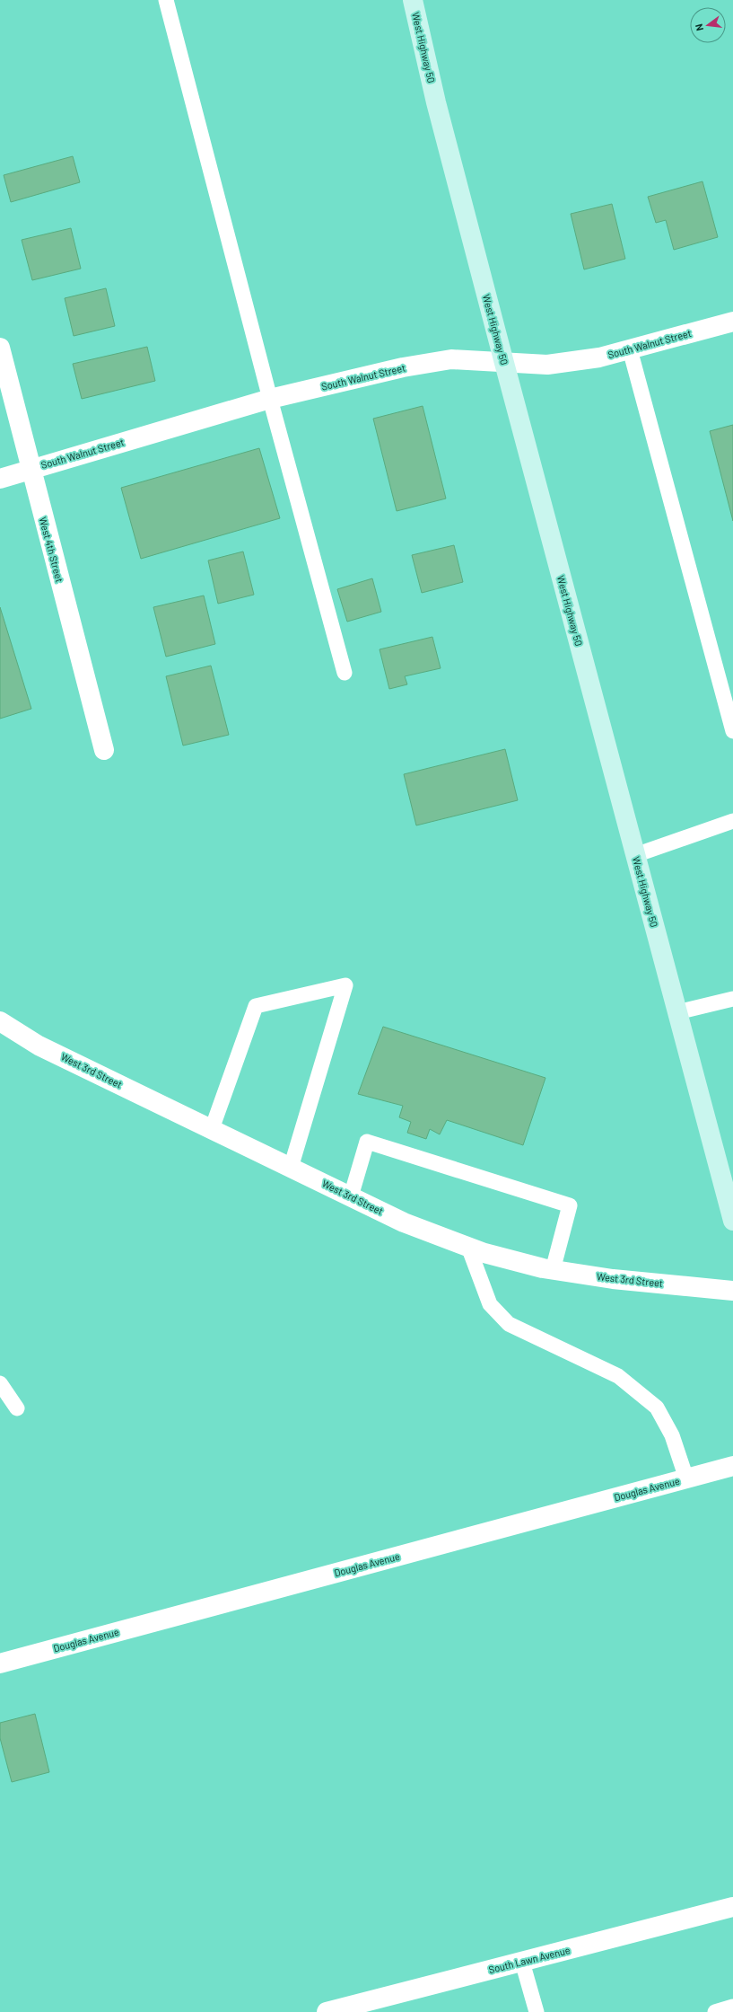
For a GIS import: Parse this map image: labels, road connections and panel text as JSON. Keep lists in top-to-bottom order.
{
  "streets": {
    "main road": ["West Highway 50"],
    "street": [
      "South Walnut Street",
      "West 4th Street",
      "West 3rd Street",
      "Douglas Avenue",
      "South Lawn Avenue"
    ]
  },
  "crossings": [
    ["West Highway 50", "South Walnut Street"],
    ["South Walnut Street", "West 4th Street"]
  ],
  "north": "left"
}
